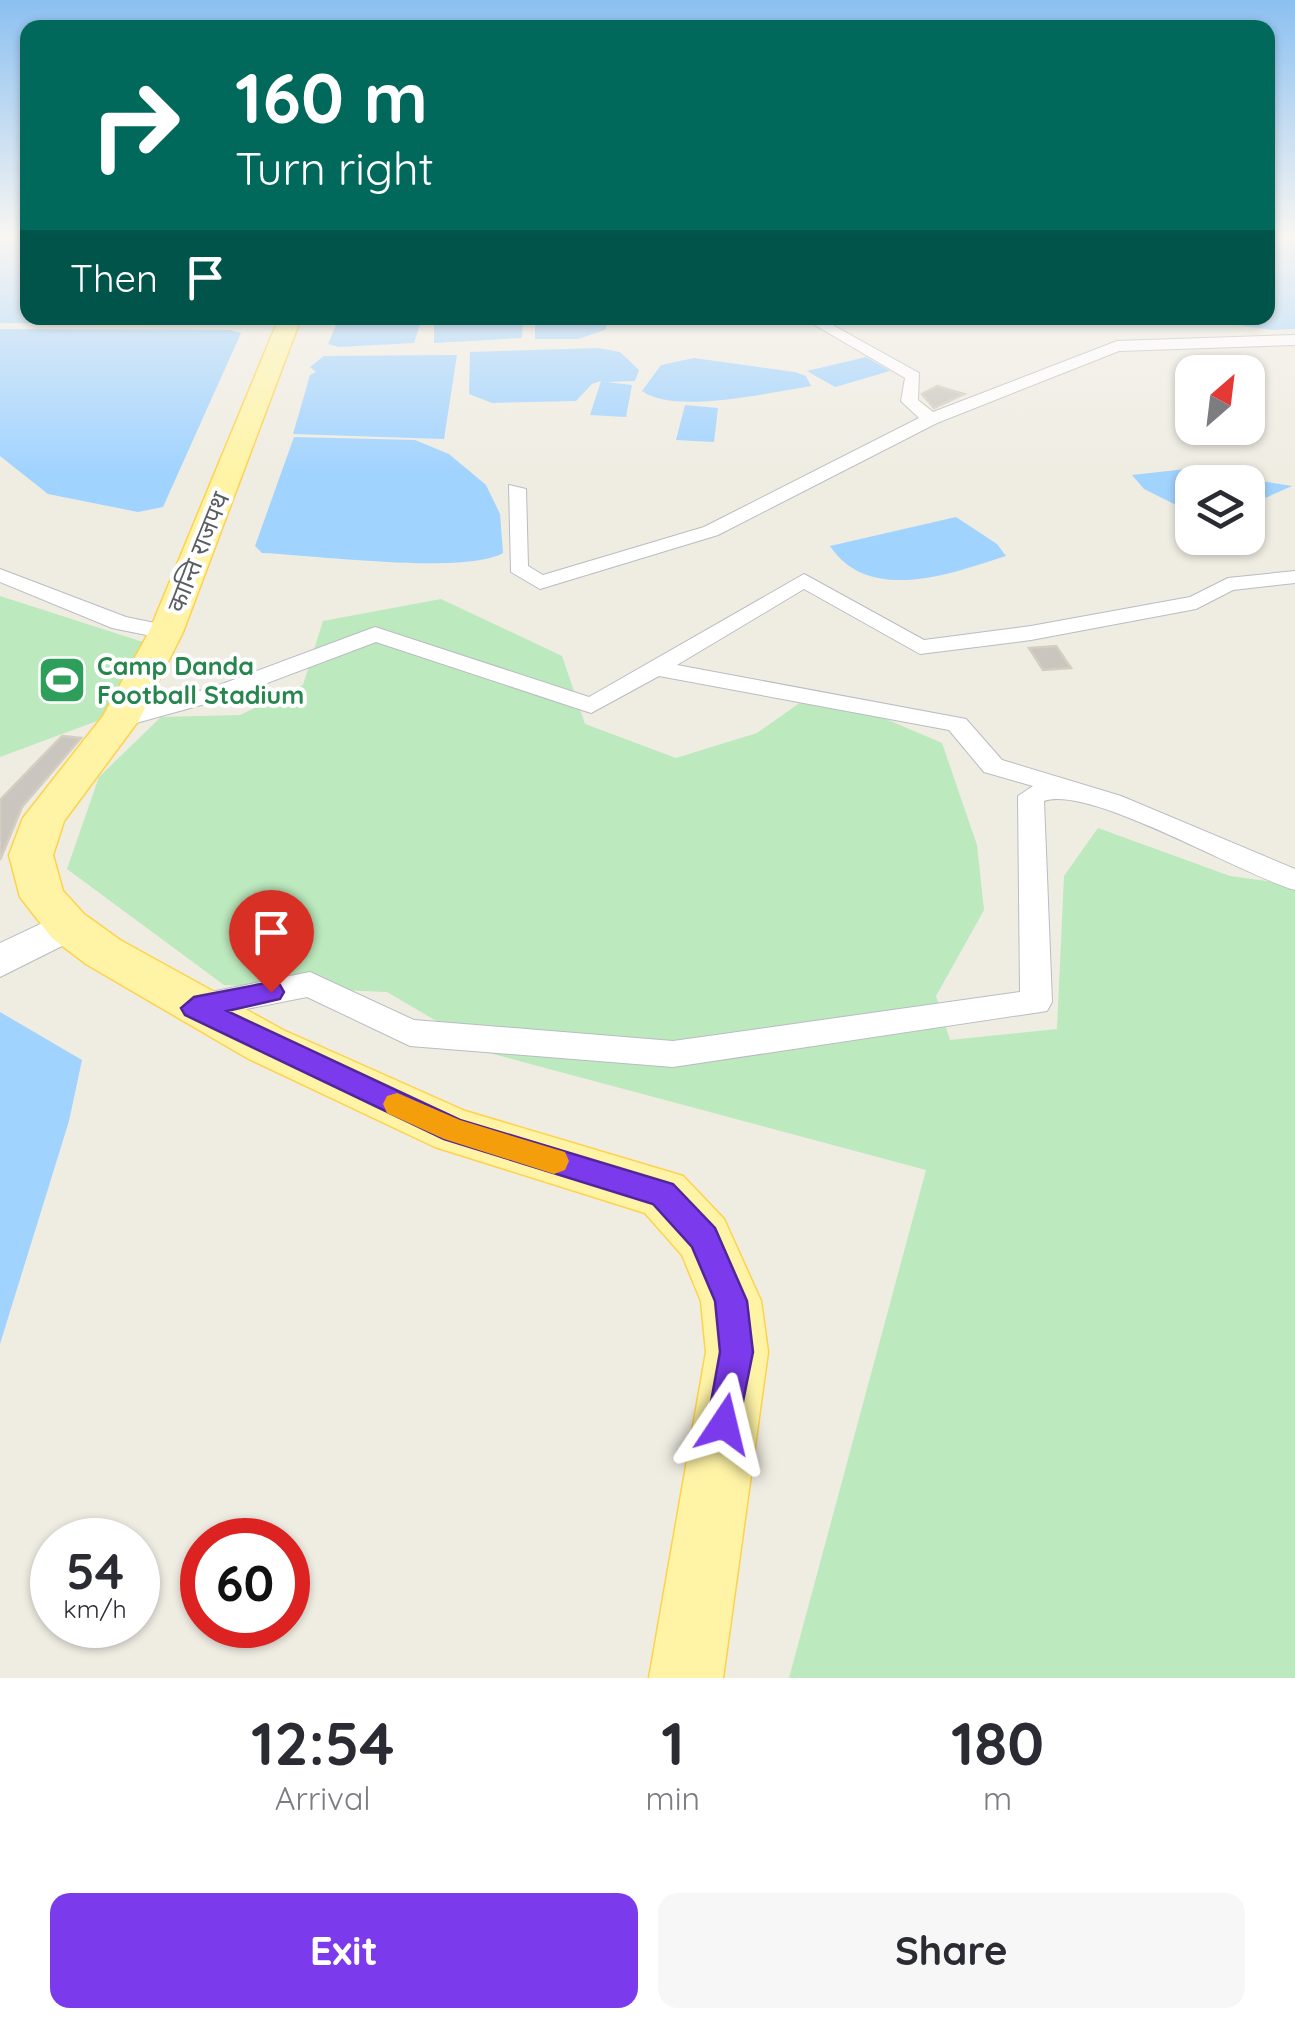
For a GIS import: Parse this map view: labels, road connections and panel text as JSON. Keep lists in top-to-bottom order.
{
  "streets": {
    "main road": ["कान्ति राजपथ"]
  },
  "places": {
    "sports": ["Camp Danda Football Stadium"]
  },
  "north": "top right",
  "page": {
    "turn": ["160 m", "Turn right"],
    "then": "Then",
    "speed": "54 km/h",
    "limit": "60",
    "eta": [
      "12:54",
      "Arrival",
      "1",
      "min",
      "180",
      "m"
    ],
    "buttons": ["Exit", "Share"]
  }
}
